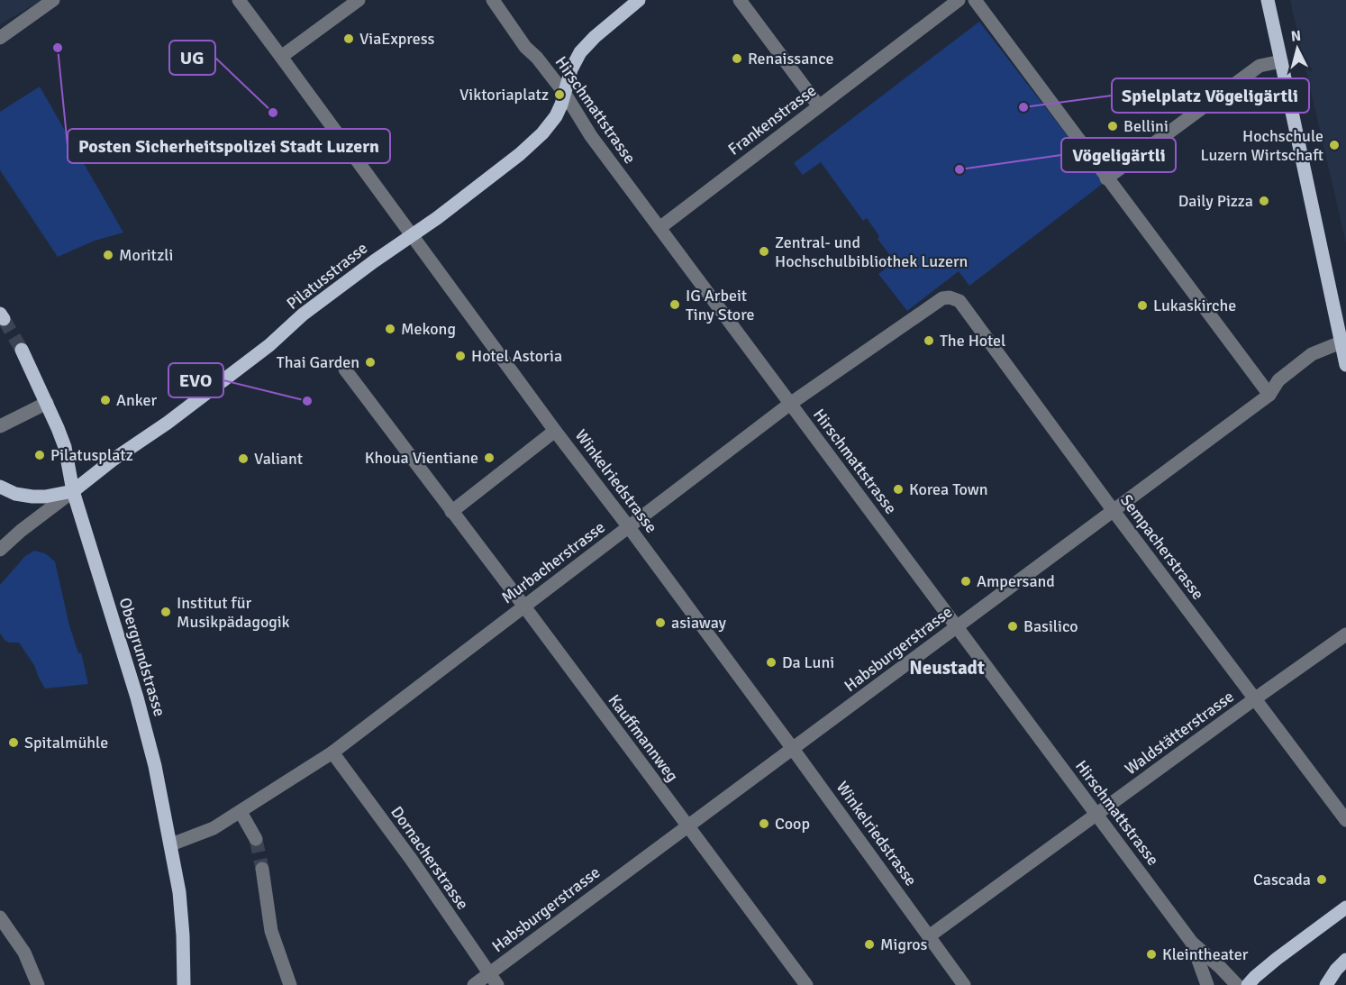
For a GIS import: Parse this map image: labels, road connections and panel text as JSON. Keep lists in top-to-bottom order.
{
  "streets": {
    "main road": ["Pilatusstrasse", "Obergrundstrasse"],
    "street": [
      "Hirschmattstrasse",
      "Frankenstrasse",
      "Winkelriedstrasse",
      "Sempacherstrasse",
      "Murbacherstrasse",
      "Habsburgerstrasse",
      "Waldstätterstrasse",
      "Kauffmannweg",
      "Dornacherstrasse"
    ]
  },
  "crossings": [
    ["Hirschmattstrasse", "Frankenstrasse"],
    ["Hirschmattstrasse", "Pilatusstrasse"],
    ["Hirschmattstrasse", "Murbacherstrasse"],
    ["Hirschmattstrasse", "Habsburgerstrasse"],
    ["Hirschmattstrasse", "Waldstätterstrasse"],
    ["Pilatusstrasse", "Winkelriedstrasse"],
    ["Pilatusstrasse", "Obergrundstrasse"],
    ["Winkelriedstrasse", "Murbacherstrasse"],
    ["Winkelriedstrasse", "Habsburgerstrasse"],
    ["Winkelriedstrasse", "Waldstätterstrasse"],
    ["Sempacherstrasse", "Murbacherstrasse"],
    ["Sempacherstrasse", "Habsburgerstrasse"],
    ["Sempacherstrasse", "Waldstätterstrasse"],
    ["Murbacherstrasse", "Obergrundstrasse"],
    ["Murbacherstrasse", "Kauffmannweg"],
    ["Murbacherstrasse", "Dornacherstrasse"],
    ["Habsburgerstrasse", "Kauffmannweg"],
    ["Habsburgerstrasse", "Dornacherstrasse"]
  ],
  "districts": ["Neustadt"],
  "places": [
    "ViaExpress",
    "Posten Sicherheitspolizei Stadt Luzern",
    "Renaissance",
    "Viktoriaplatz",
    "Spielplatz Vögeligärtli",
    "UG",
    "Bellini",
    "Hochschule Luzern Wirtschaft",
    "Vögeligärtli",
    "Daily Pizza",
    "Zentral- und Hochschulbibliothek Luzern",
    "Moritzli",
    "IG Arbeit Tiny Store",
    "Lukaskirche",
    "Mekong",
    "The Hotel",
    "Hotel Astoria",
    "Thai Garden",
    "Anker",
    "EVO",
    "Pilatusplatz",
    "Khoua Vientiane",
    "Valiant",
    "Korea Town",
    "Ampersand",
    "Institut für Musikpädagogik",
    "asiaway",
    "Basilico",
    "Da Luni",
    "Spitalmühle",
    "Coop",
    "Cascada",
    "Migros",
    "Kleintheater"
  ],
  "north": "top"
}
